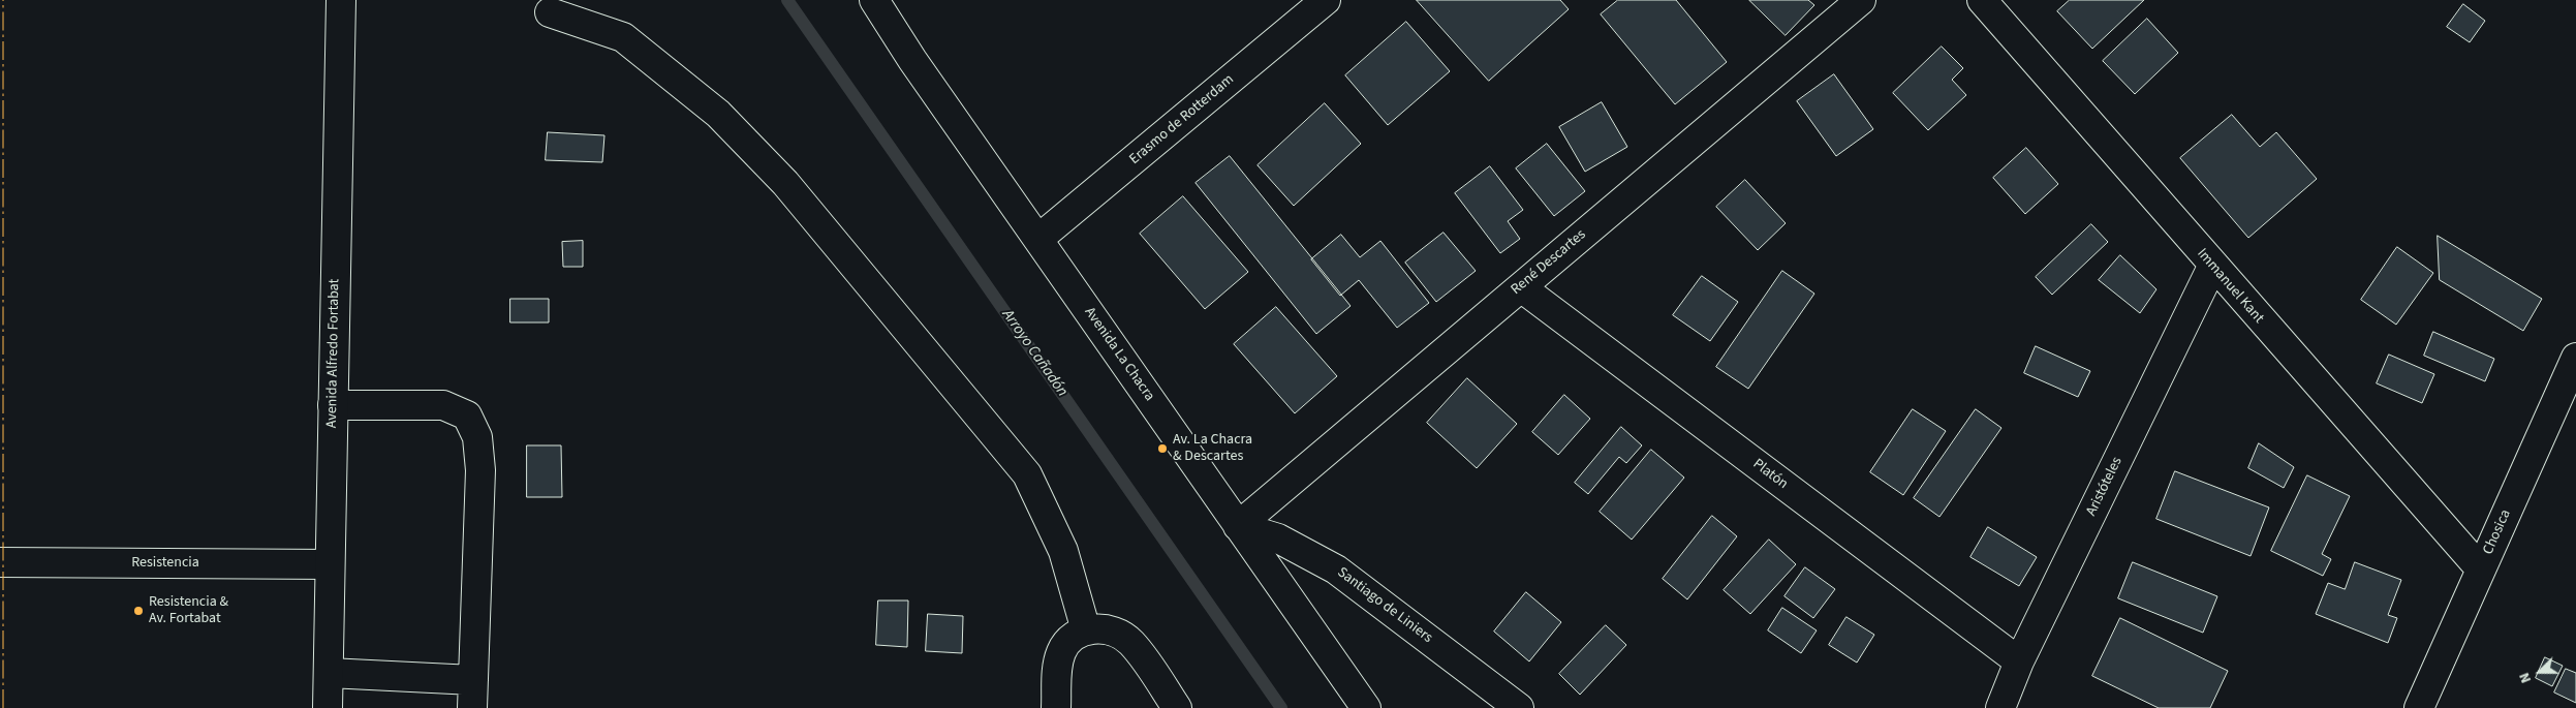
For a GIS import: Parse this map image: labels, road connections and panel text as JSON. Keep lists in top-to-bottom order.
{
  "streets": {
    "main road": [
      "Erasmo de Rotterdam",
      "René Descartes",
      "Immanuel Kant",
      "Avenida Alfredo Fortabat",
      "Avenida La Chacra",
      "Platón",
      "Aristóteles",
      "Chosica",
      "Resistencia",
      "Santiago de Liniers"
    ]
  },
  "crossings": [
    ["Erasmo de Rotterdam", "Avenida La Chacra"],
    ["René Descartes", "Avenida La Chacra"],
    ["René Descartes", "Platón"],
    ["René Descartes", "Santiago de Liniers"],
    ["Immanuel Kant", "Aristóteles"],
    ["Immanuel Kant", "Chosica"],
    ["Avenida Alfredo Fortabat", "Resistencia"],
    ["Avenida La Chacra", "Santiago de Liniers"],
    ["Platón", "Aristóteles"]
  ],
  "water": ["Arroyo Cañadón"],
  "places": ["Av. La Chacra & Descartes", "Resistencia & Av. Fortabat"],
  "north": "left"
}
